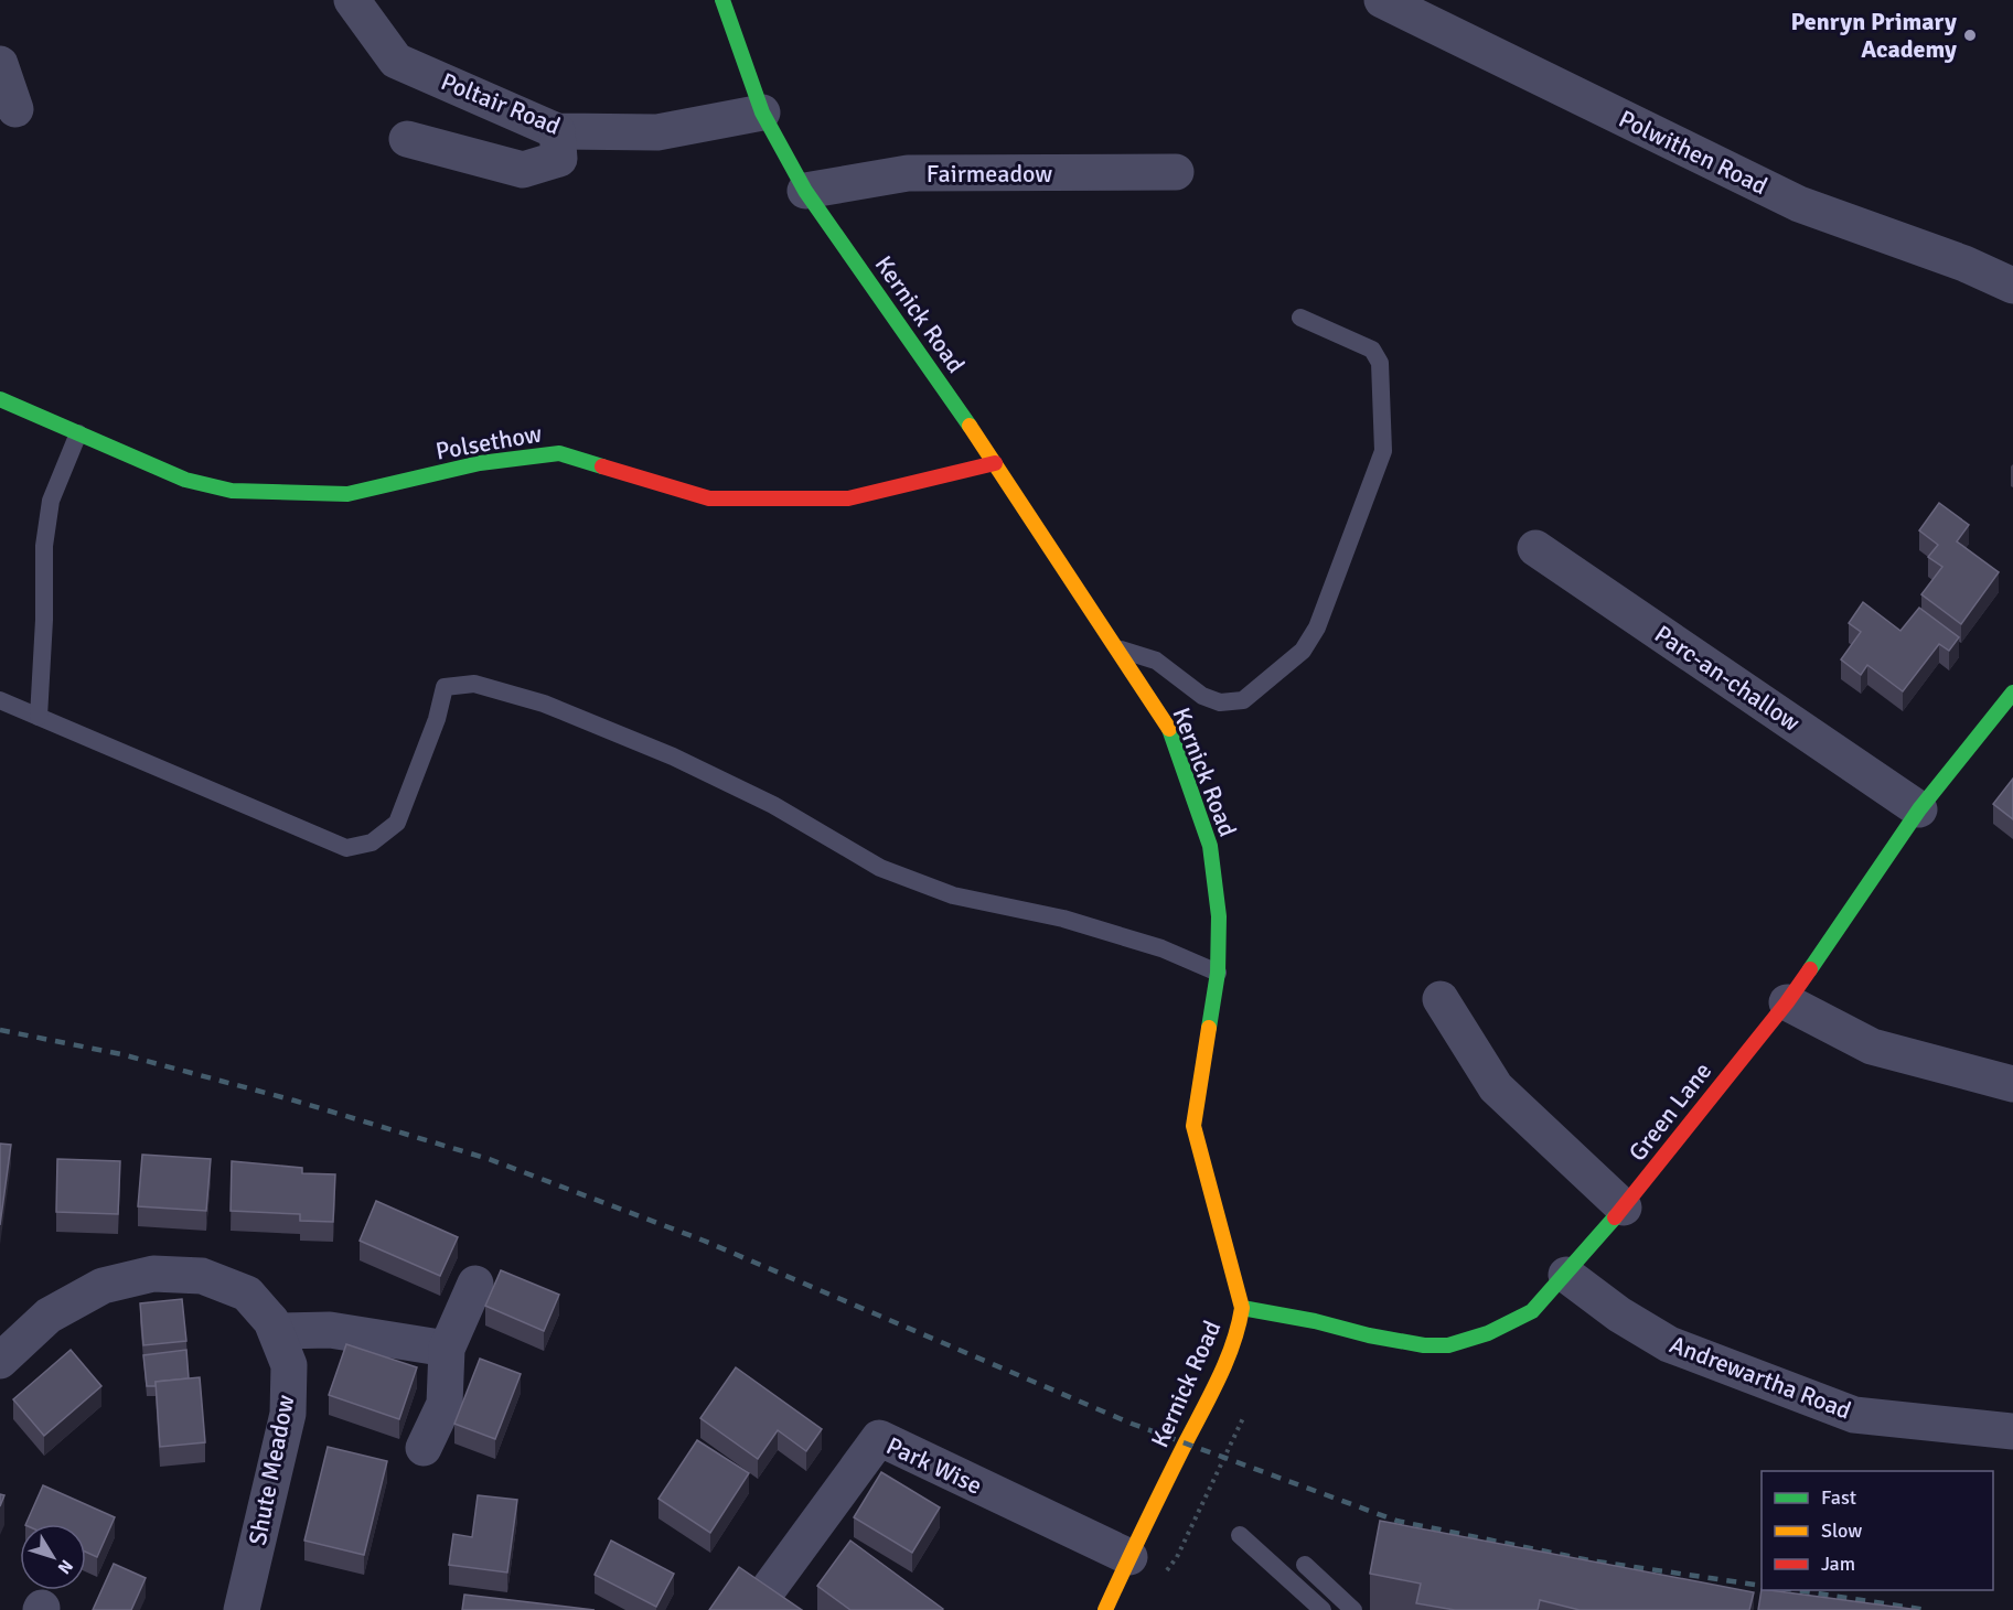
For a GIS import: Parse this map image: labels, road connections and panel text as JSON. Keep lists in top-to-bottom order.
{
  "streets": {
    "street": [
      "Poltair Road",
      "Polwithen Road",
      "Fairmeadow",
      "Kernick Road",
      "Polsethow",
      "Parc-an-challow",
      "Green Lane",
      "Andrewartha Road",
      "Park Wise",
      "Shute Meadow"
    ]
  },
  "crossings": [
    ["Poltair Road", "Kernick Road"],
    ["Fairmeadow", "Kernick Road"],
    ["Kernick Road", "Polsethow"],
    ["Kernick Road", "Green Lane"],
    ["Kernick Road", "Park Wise"],
    ["Parc-an-challow", "Green Lane"],
    ["Green Lane", "Andrewartha Road"]
  ],
  "places": ["Penryn Primary Academy"],
  "legend": ["Fast", "Slow", "Jam"],
  "north": "bottom right"
}
